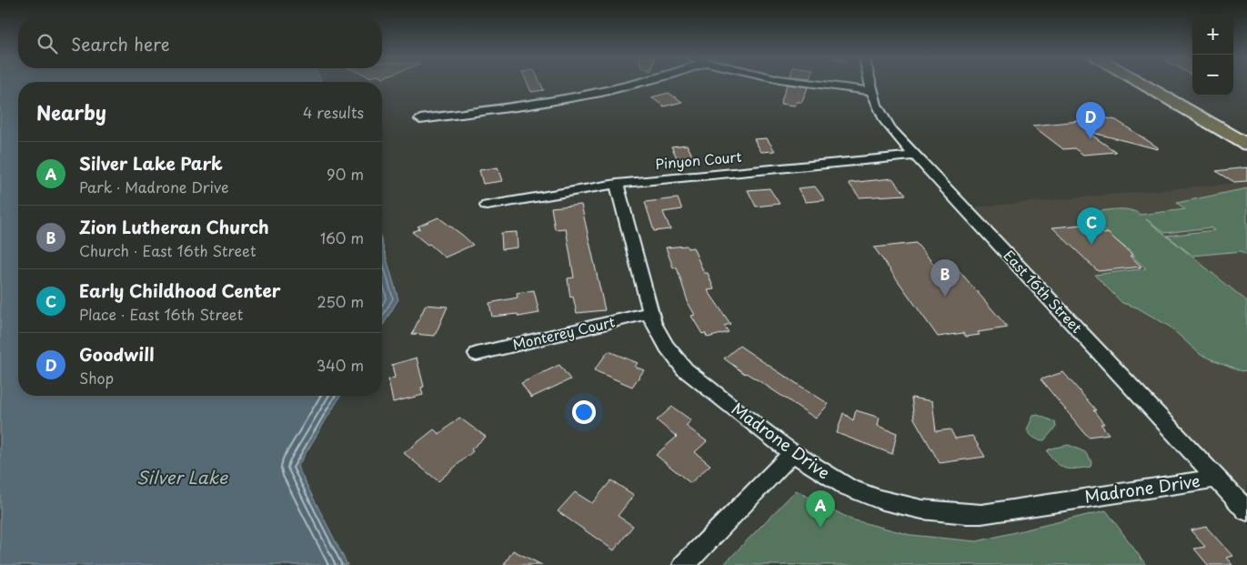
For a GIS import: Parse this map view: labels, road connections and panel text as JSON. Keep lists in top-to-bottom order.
{
  "streets": {
    "street": [
      "Pinyon Court",
      "East 16th Street",
      "Monterey Court",
      "Madrone Drive"
    ]
  },
  "crossings": [
    ["Pinyon Court", "East 16th Street"],
    ["Pinyon Court", "Madrone Drive"],
    ["East 16th Street", "Madrone Drive"],
    ["Monterey Court", "Madrone Drive"]
  ],
  "water": ["Silver Lake"],
  "page": {
    "map_buttons": ["+", "−"],
    "search": "Search here",
    "heading": ["Nearby", "4 results"],
    "pins": [
      "D",
      "C",
      "B",
      "A"
    ],
    "list": [
      {
        "mark": "A",
        "name": "Silver Lake Park",
        "note": "Park · Madrone Drive",
        "value": "90 m"
      },
      {
        "mark": "B",
        "name": "Zion Lutheran Church",
        "note": "Church · East 16th Street",
        "value": "160 m"
      },
      {
        "mark": "C",
        "name": "Early Childhood Center",
        "note": "Place · East 16th Street",
        "value": "250 m"
      },
      {
        "mark": "D",
        "name": "Goodwill",
        "note": "Shop",
        "value": "340 m"
      }
    ]
  }
}
